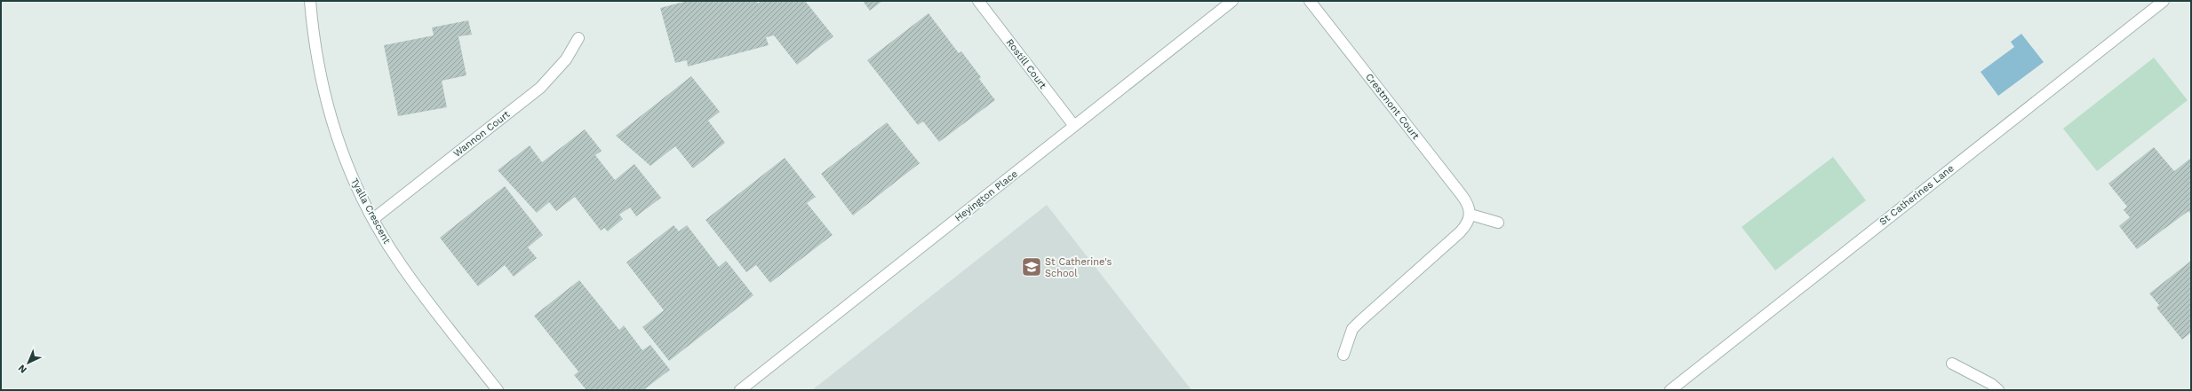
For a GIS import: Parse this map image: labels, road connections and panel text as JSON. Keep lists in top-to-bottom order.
{
  "streets": {
    "street": [
      "Rostill Court",
      "Crestmont Court",
      "Wannon Court",
      "St Catherines Lane",
      "Heyington Place",
      "Tyalla Crescent"
    ]
  },
  "crossings": [
    ["Rostill Court", "Heyington Place"],
    ["Wannon Court", "Tyalla Crescent"]
  ],
  "places": {
    "school or university": ["St Catherine's School"]
  },
  "north": "bottom left"
}
